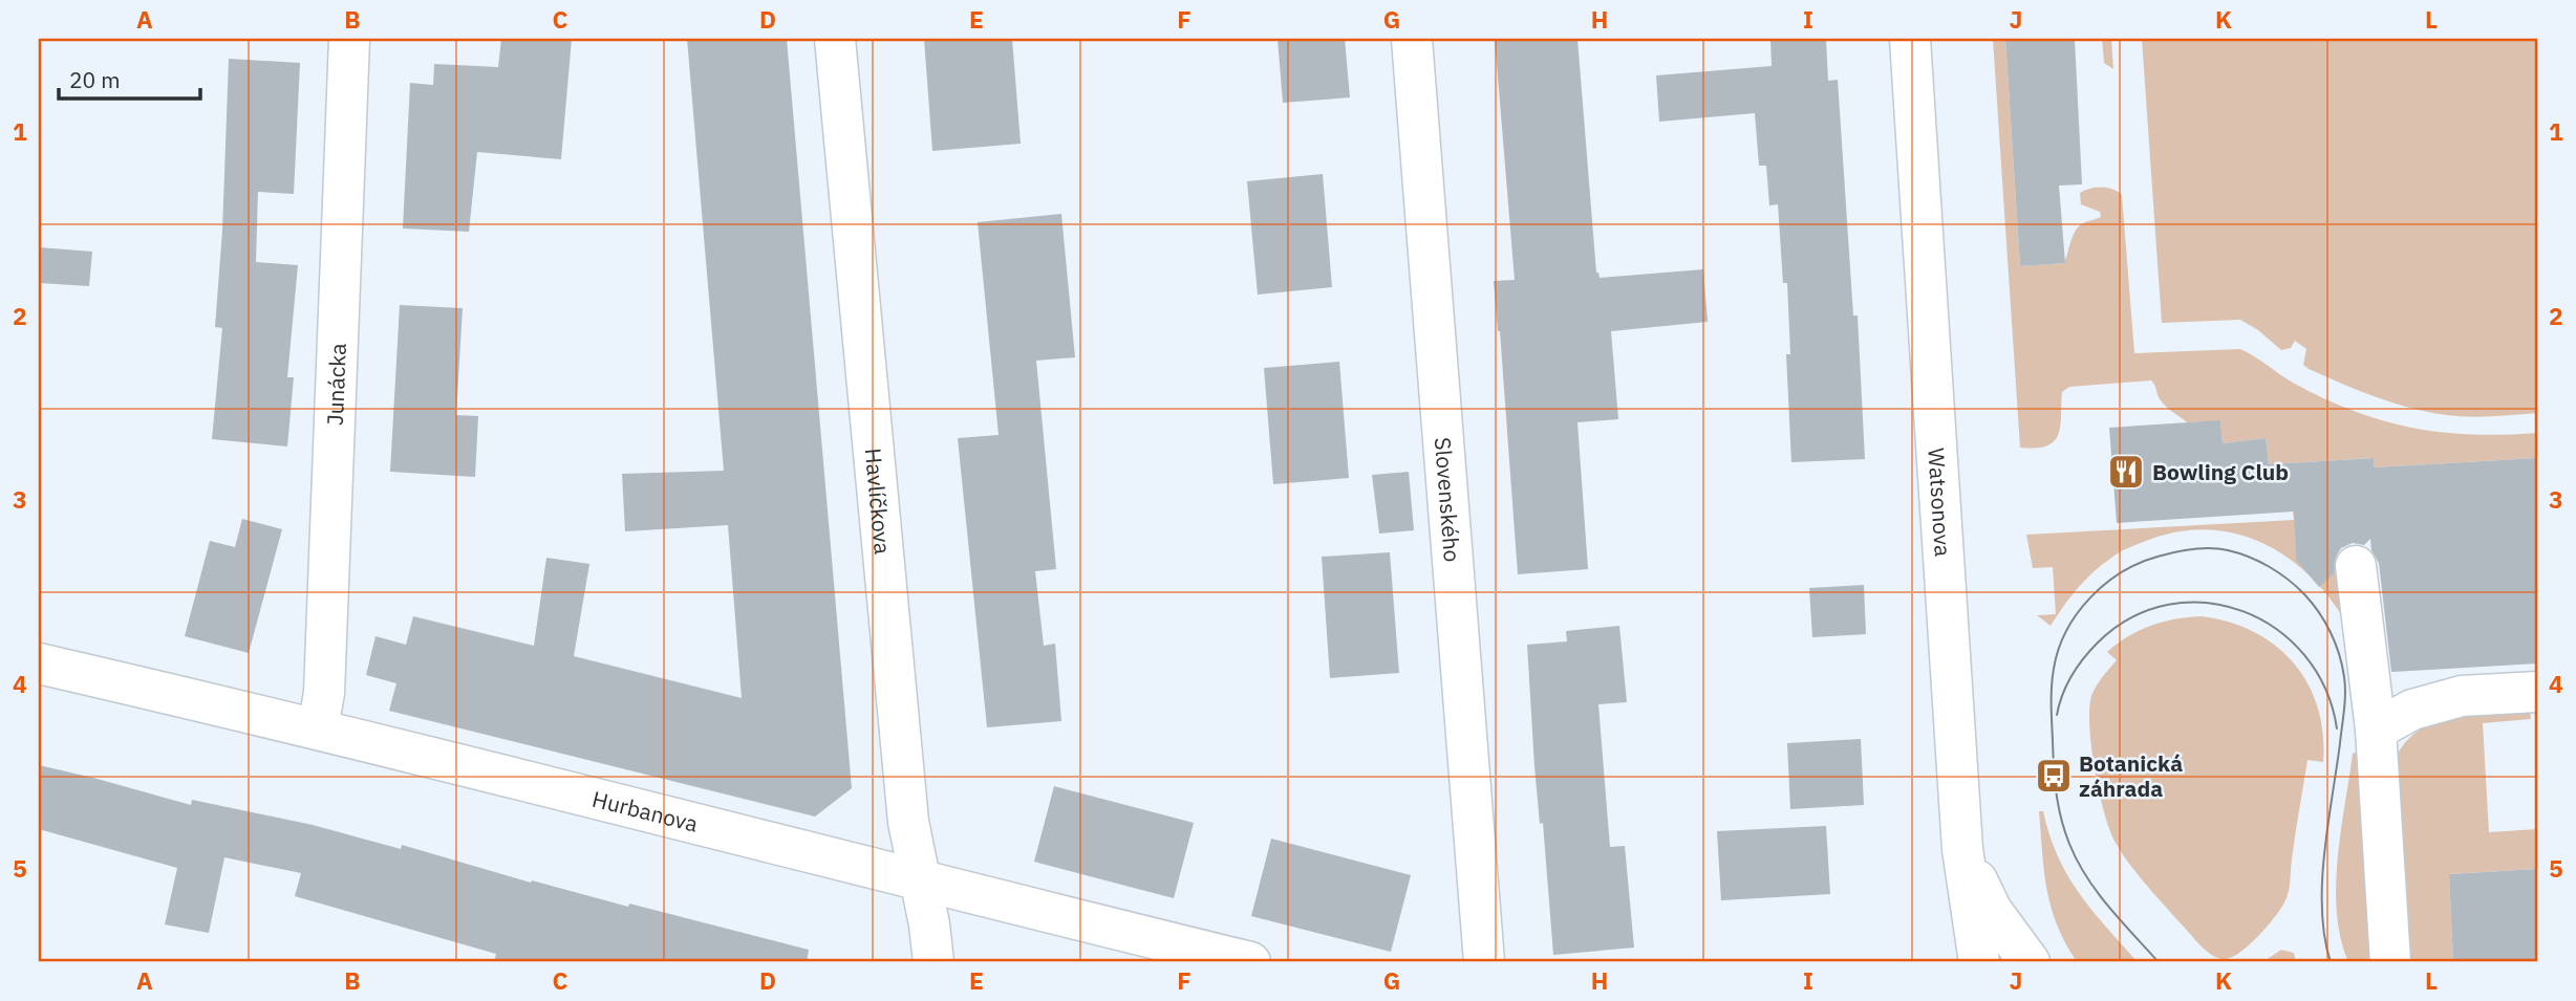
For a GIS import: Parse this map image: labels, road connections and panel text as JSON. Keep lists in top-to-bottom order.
{
  "streets": {
    "street": [
      "Junácka",
      "Havlíčkova",
      "Slovenského",
      "Watsonova",
      "Hurbanova"
    ]
  },
  "crossings": [
    ["Junácka", "Hurbanova"],
    ["Havlíčkova", "Hurbanova"]
  ],
  "places": {
    "restaurant": ["Bowling Club"],
    "bus stop": ["Botanická záhrada"]
  },
  "scale_bar": "20 m",
  "grid": {
    "columns": [
      "A",
      "B",
      "C",
      "D",
      "E",
      "F",
      "G",
      "H",
      "I",
      "J",
      "K",
      "L"
    ],
    "rows": [
      "1",
      "2",
      "3",
      "4",
      "5"
    ]
  }
}
